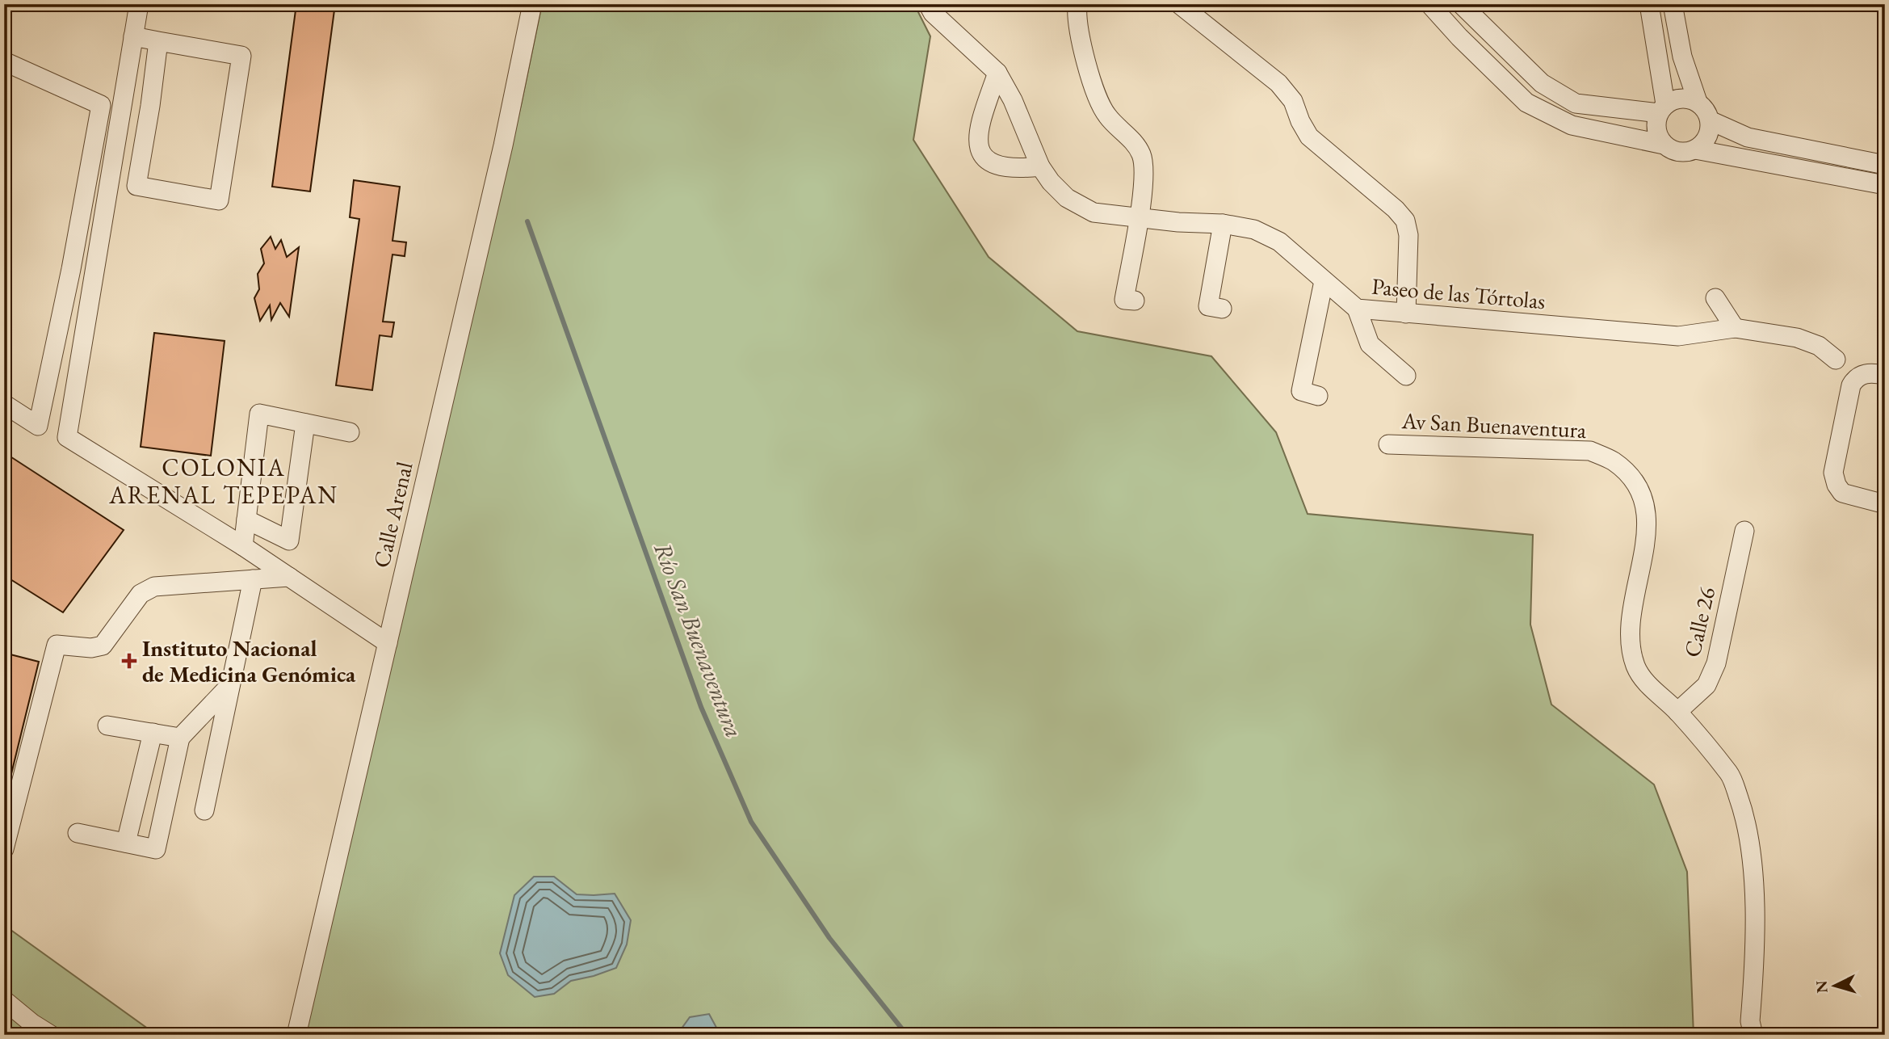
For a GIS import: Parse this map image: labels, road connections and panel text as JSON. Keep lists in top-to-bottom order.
{
  "streets": {
    "street": [
      "Paseo de las Tórtolas",
      "Av San Buenaventura",
      "Calle Arenal",
      "Calle 26"
    ]
  },
  "crossings": [
    ["Av San Buenaventura", "Calle 26"]
  ],
  "districts": ["COLONIA ARENAL TEPEPAN"],
  "water": ["Río San Buenaventura"],
  "places": {
    "health": ["Instituto Nacional de Medicina Genómica"]
  },
  "north": "left"
}
